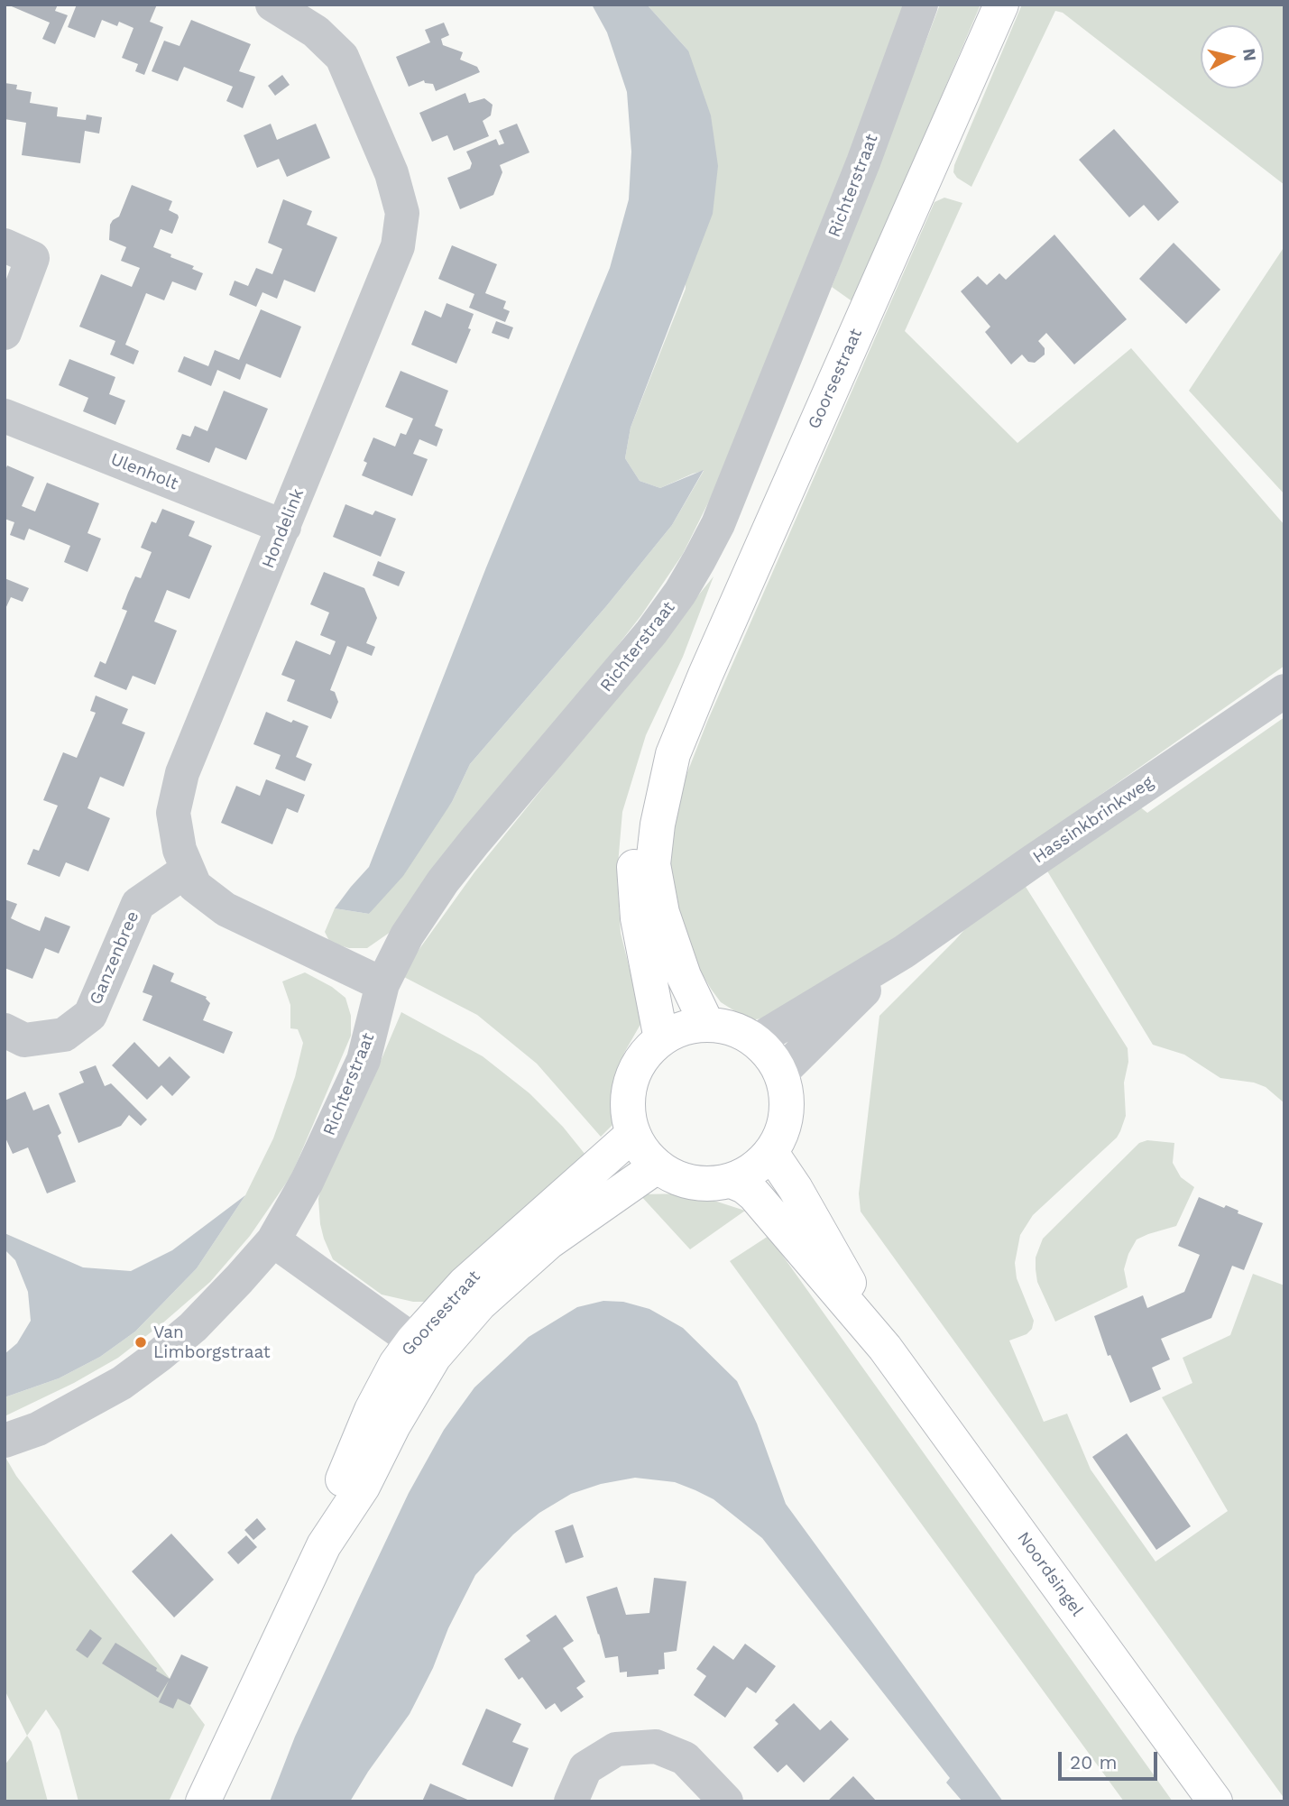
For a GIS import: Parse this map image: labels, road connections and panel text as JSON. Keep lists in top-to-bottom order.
{
  "streets": {
    "main road": ["Goorsestraat", "Noordsingel"],
    "street": [
      "Richterstraat",
      "Ulenholt",
      "Hondelink",
      "Hassinkbrinkweg",
      "Ganzenbree"
    ]
  },
  "crossings": [
    ["Richterstraat", "Hondelink"],
    ["Goorsestraat", "Hassinkbrinkweg"],
    ["Goorsestraat", "Noordsingel"],
    ["Ulenholt", "Hondelink"],
    ["Hondelink", "Ganzenbree"],
    ["Hassinkbrinkweg", "Noordsingel"]
  ],
  "places": ["Van Limborgstraat"],
  "scale_bar": "20 m",
  "north": "right"
}
